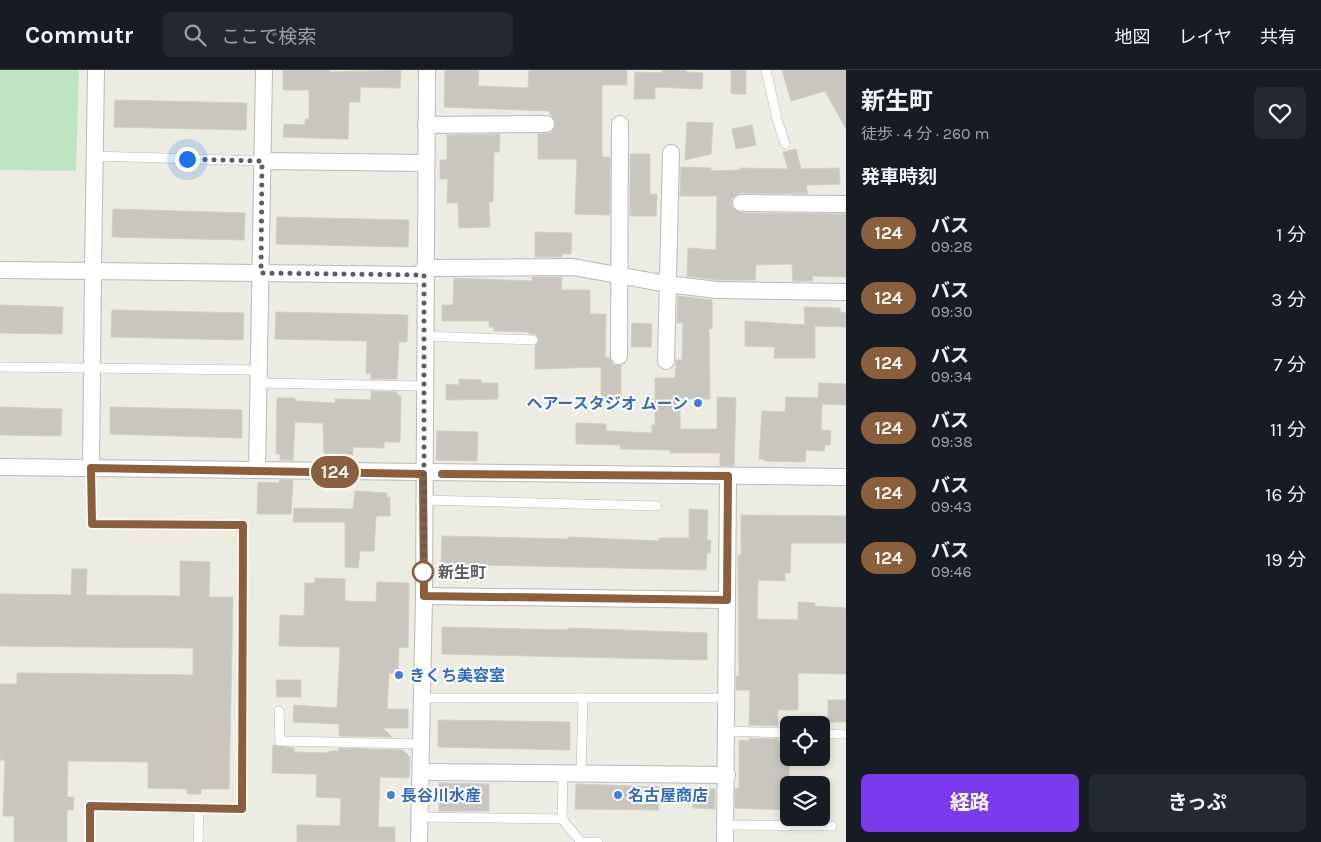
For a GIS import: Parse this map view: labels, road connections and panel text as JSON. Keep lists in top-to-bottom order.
{
  "places": [
    "ヘアースタジオ ムーン",
    "新生町",
    "きくち美容室",
    "長谷川水産",
    "名古屋商店"
  ],
  "lines": ["bus line 124"],
  "page": {
    "header": "Commutr",
    "search": "ここで検索",
    "nav": ["地図", "レイヤ", "共有"],
    "on_map": "124",
    "heading": [
      ["新生町", "徒歩 · 4 分 · 260 m"],
      "発車時刻"
    ],
    "list": [
      {
        "mark": "124",
        "name": "バス",
        "note": "09:28",
        "value": "1 分"
      },
      {
        "mark": "124",
        "name": "バス",
        "note": "09:30",
        "value": "3 分"
      },
      {
        "mark": "124",
        "name": "バス",
        "note": "09:34",
        "value": "7 分"
      },
      {
        "mark": "124",
        "name": "バス",
        "note": "09:38",
        "value": "11 分"
      },
      {
        "mark": "124",
        "name": "バス",
        "note": "09:43",
        "value": "16 分"
      },
      {
        "mark": "124",
        "name": "バス",
        "note": "09:46",
        "value": "19 分"
      }
    ],
    "buttons": ["経路", "きっぷ"]
  }
}
